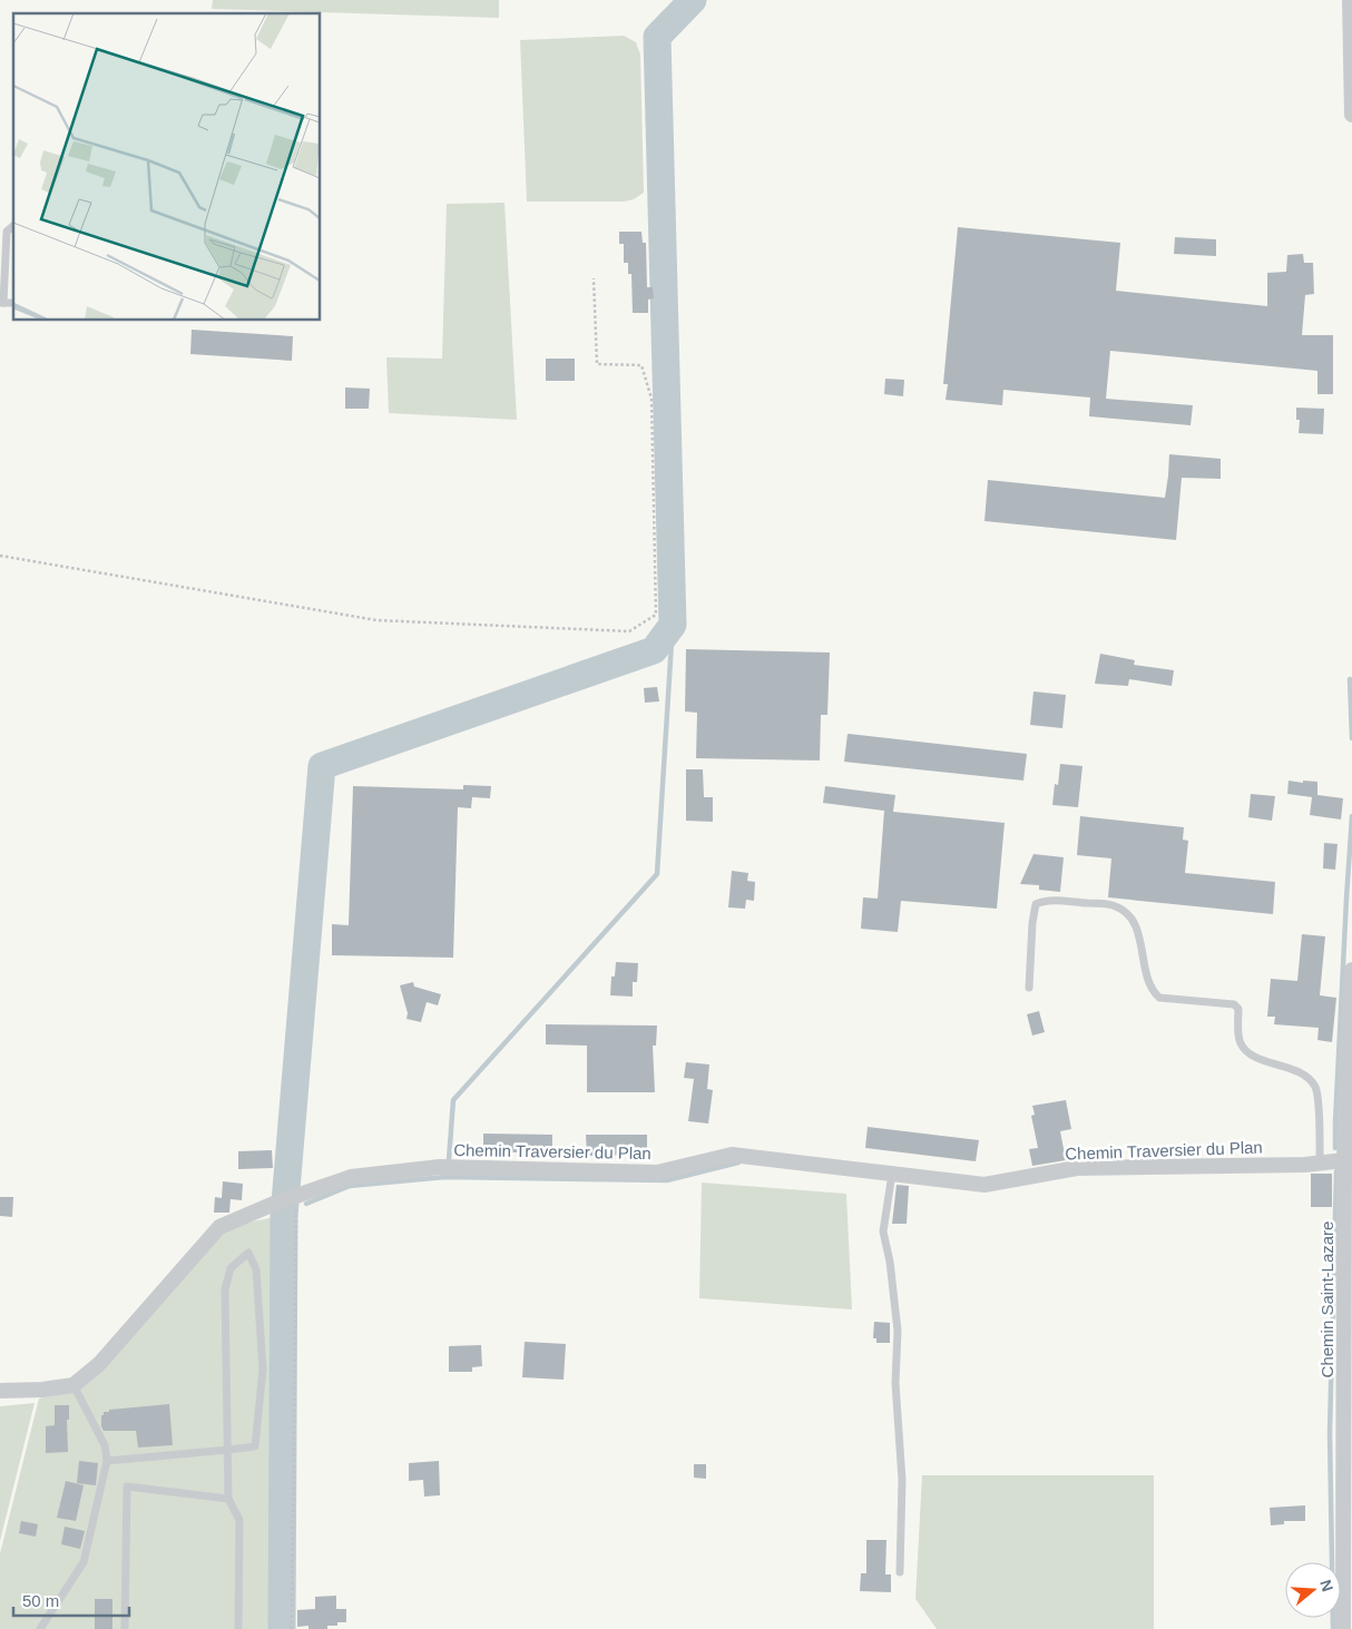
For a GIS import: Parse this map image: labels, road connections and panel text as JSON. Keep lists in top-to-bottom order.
{
  "streets": {
    "street": ["Chemin Traversier du Plan", "Chemin Saint-Lazare"]
  },
  "crossings": [
    ["Chemin Traversier du Plan", "Chemin Saint-Lazare"]
  ],
  "scale_bar": "50 m",
  "north": "right"
}
